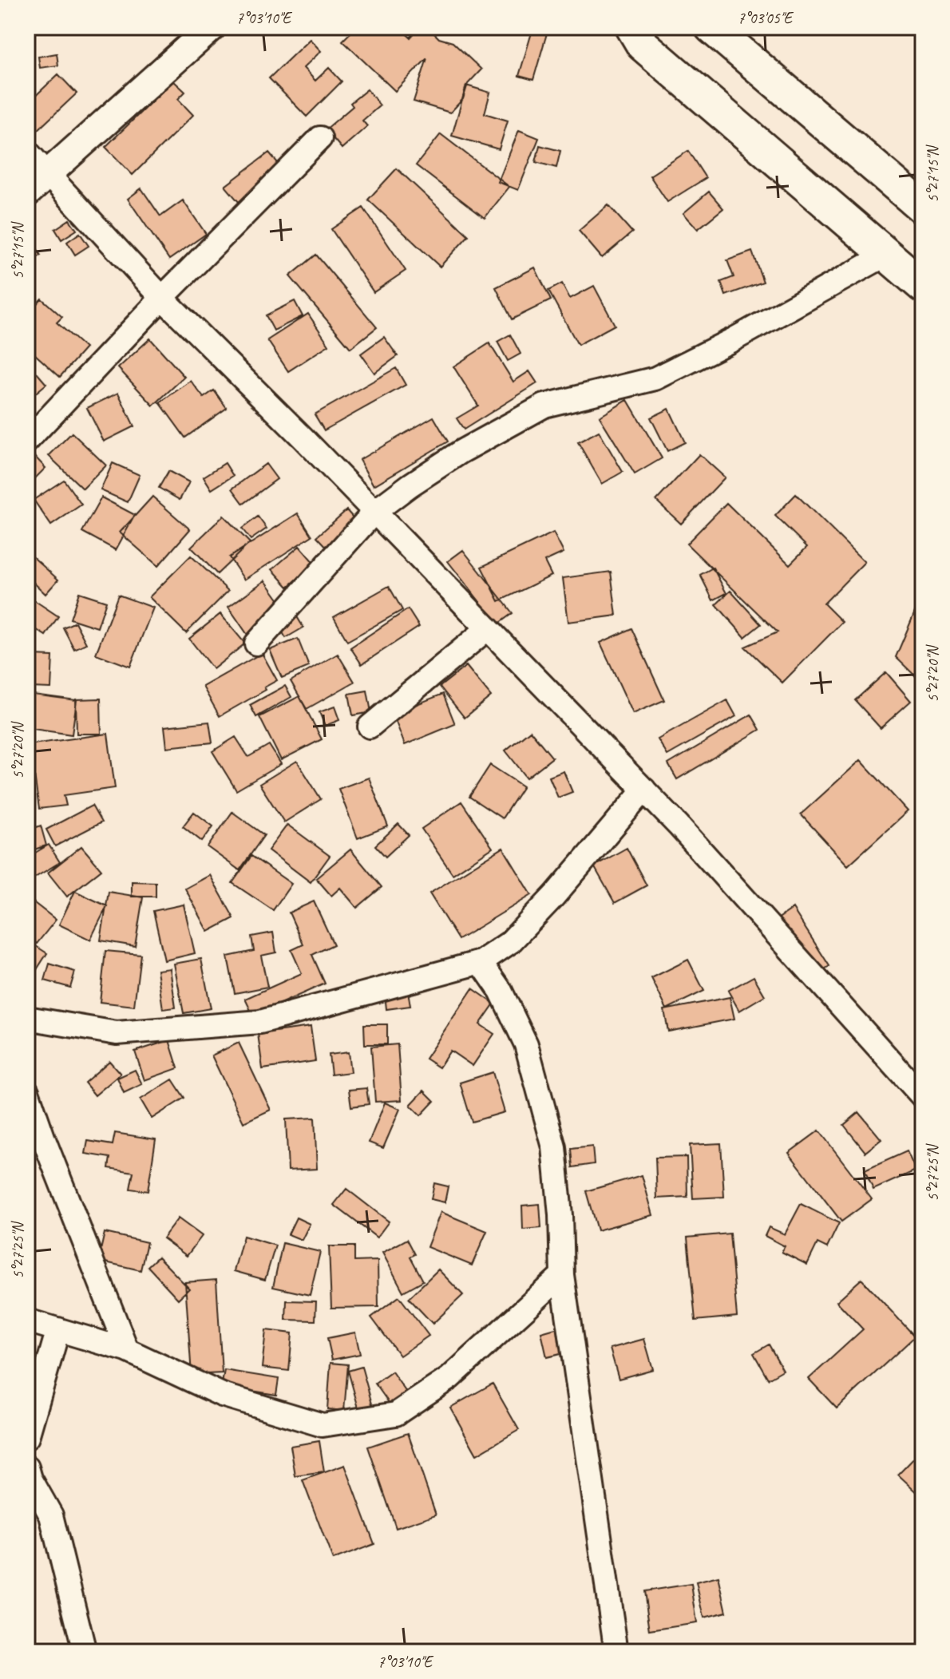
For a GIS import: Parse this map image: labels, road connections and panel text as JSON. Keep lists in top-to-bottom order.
{
  "coordinates": [
    "7°03'10\"E",
    "7°03'05\"E",
    "5°27'15\"N",
    "5°27'20\"N",
    "5°27'25\"N"
  ]
}
